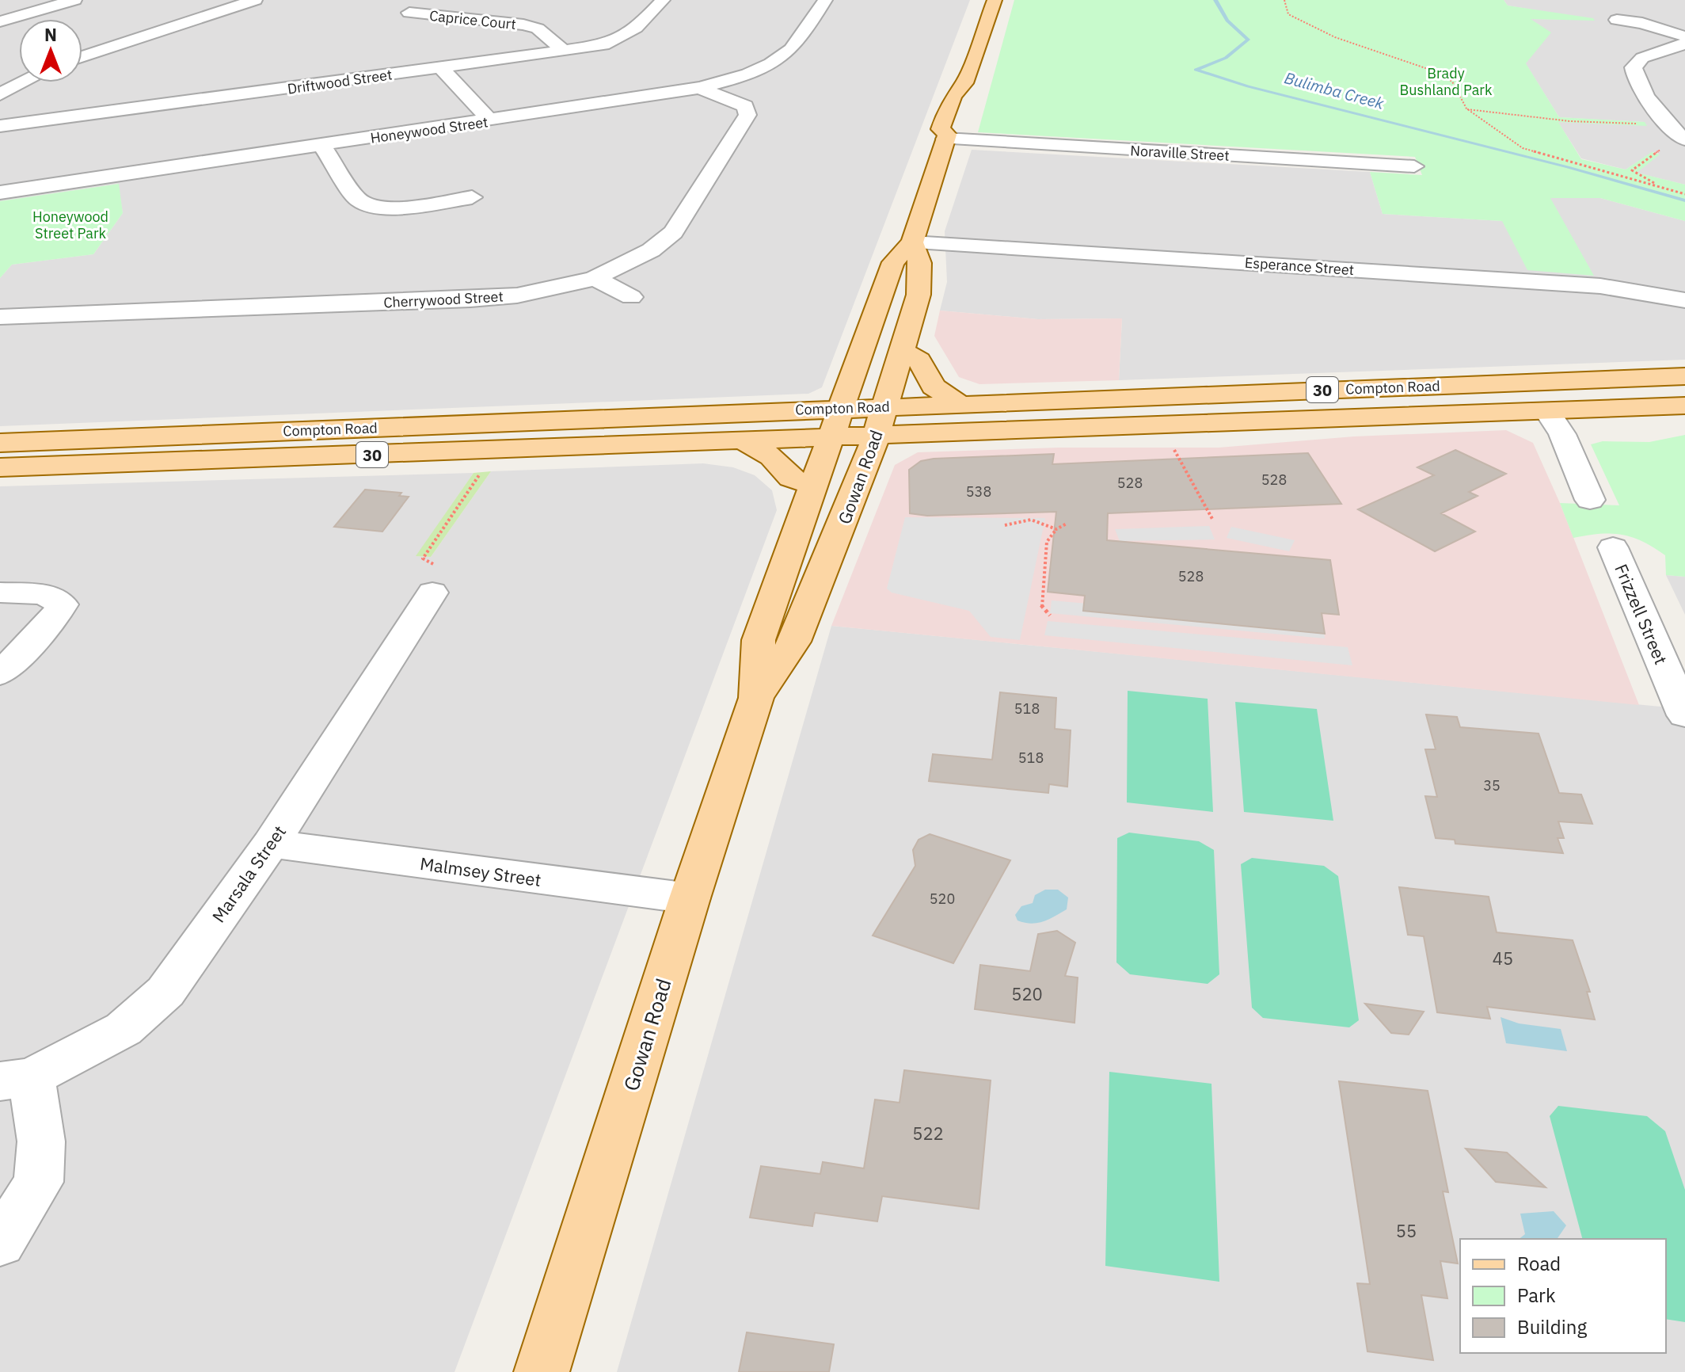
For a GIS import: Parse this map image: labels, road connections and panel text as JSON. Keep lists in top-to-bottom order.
{
  "streets": {
    "main road": ["Compton Road", "30", "Gowan Road"],
    "street": [
      "Caprice Court",
      "Driftwood Street",
      "Honeywood Street",
      "Noraville Street",
      "Esperance Street",
      "Cherrywood Street",
      "Frizzell Street",
      "Malmsey Street",
      "Marsala Street"
    ]
  },
  "crossings": [
    ["Caprice Court", "Driftwood Street"],
    ["Honeywood Street", "Cherrywood Street"],
    ["Noraville Street", "Gowan Road"],
    ["Esperance Street", "Gowan Road"],
    ["Compton Road", "Gowan Road"],
    ["Gowan Road", "Malmsey Street"],
    ["Malmsey Street", "Marsala Street"]
  ],
  "water": ["Bulimba Creek"],
  "parks": ["Brady Bushland Park", "Honeywood Street Park"],
  "house_numbers": [
    "528",
    "528",
    "538",
    "528",
    "518",
    "518",
    "35",
    "520",
    "45",
    "520",
    "522",
    "55"
  ],
  "legend": ["Road", "Park", "Building"],
  "north": "top"
}
